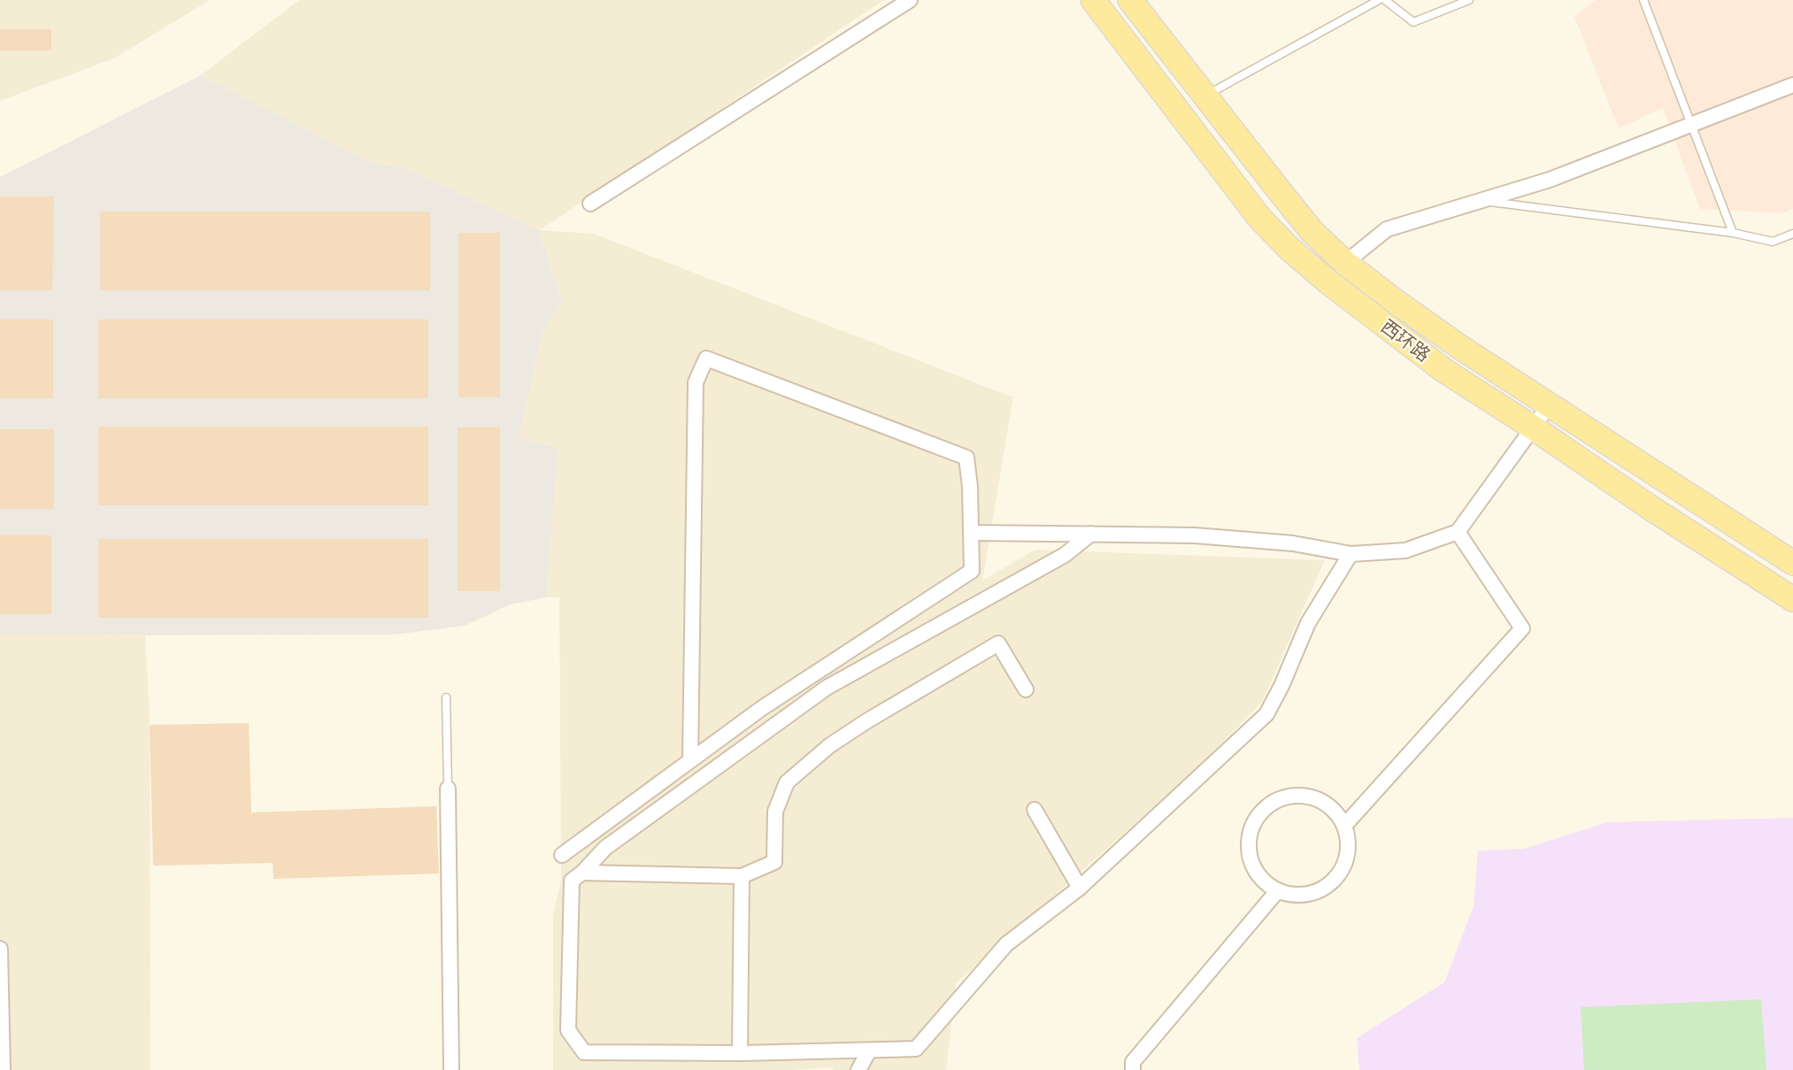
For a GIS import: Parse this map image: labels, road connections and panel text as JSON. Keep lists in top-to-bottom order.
{
  "streets": {
    "main road": ["西环路"]
  }
}
